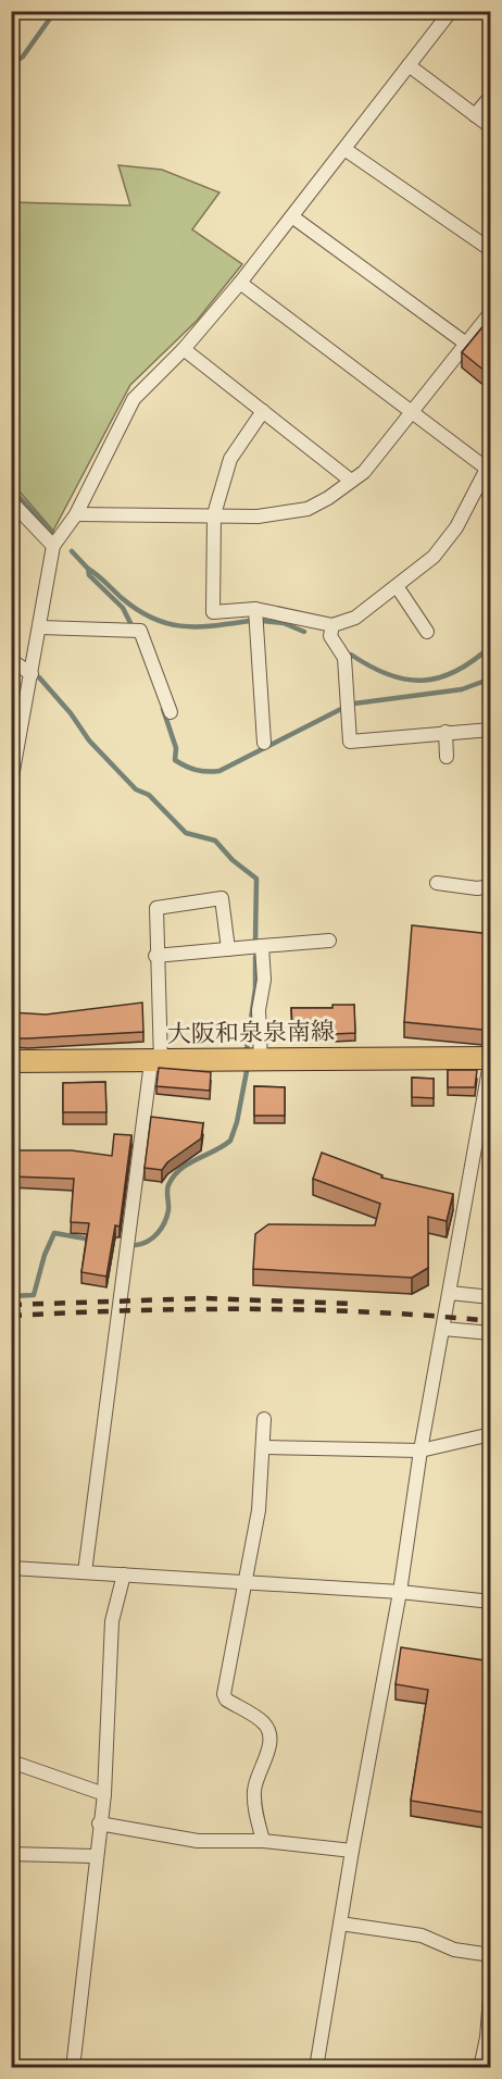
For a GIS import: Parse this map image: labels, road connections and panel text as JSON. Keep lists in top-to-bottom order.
{
  "streets": {
    "main road": ["大阪和泉泉南線"]
  }
}
